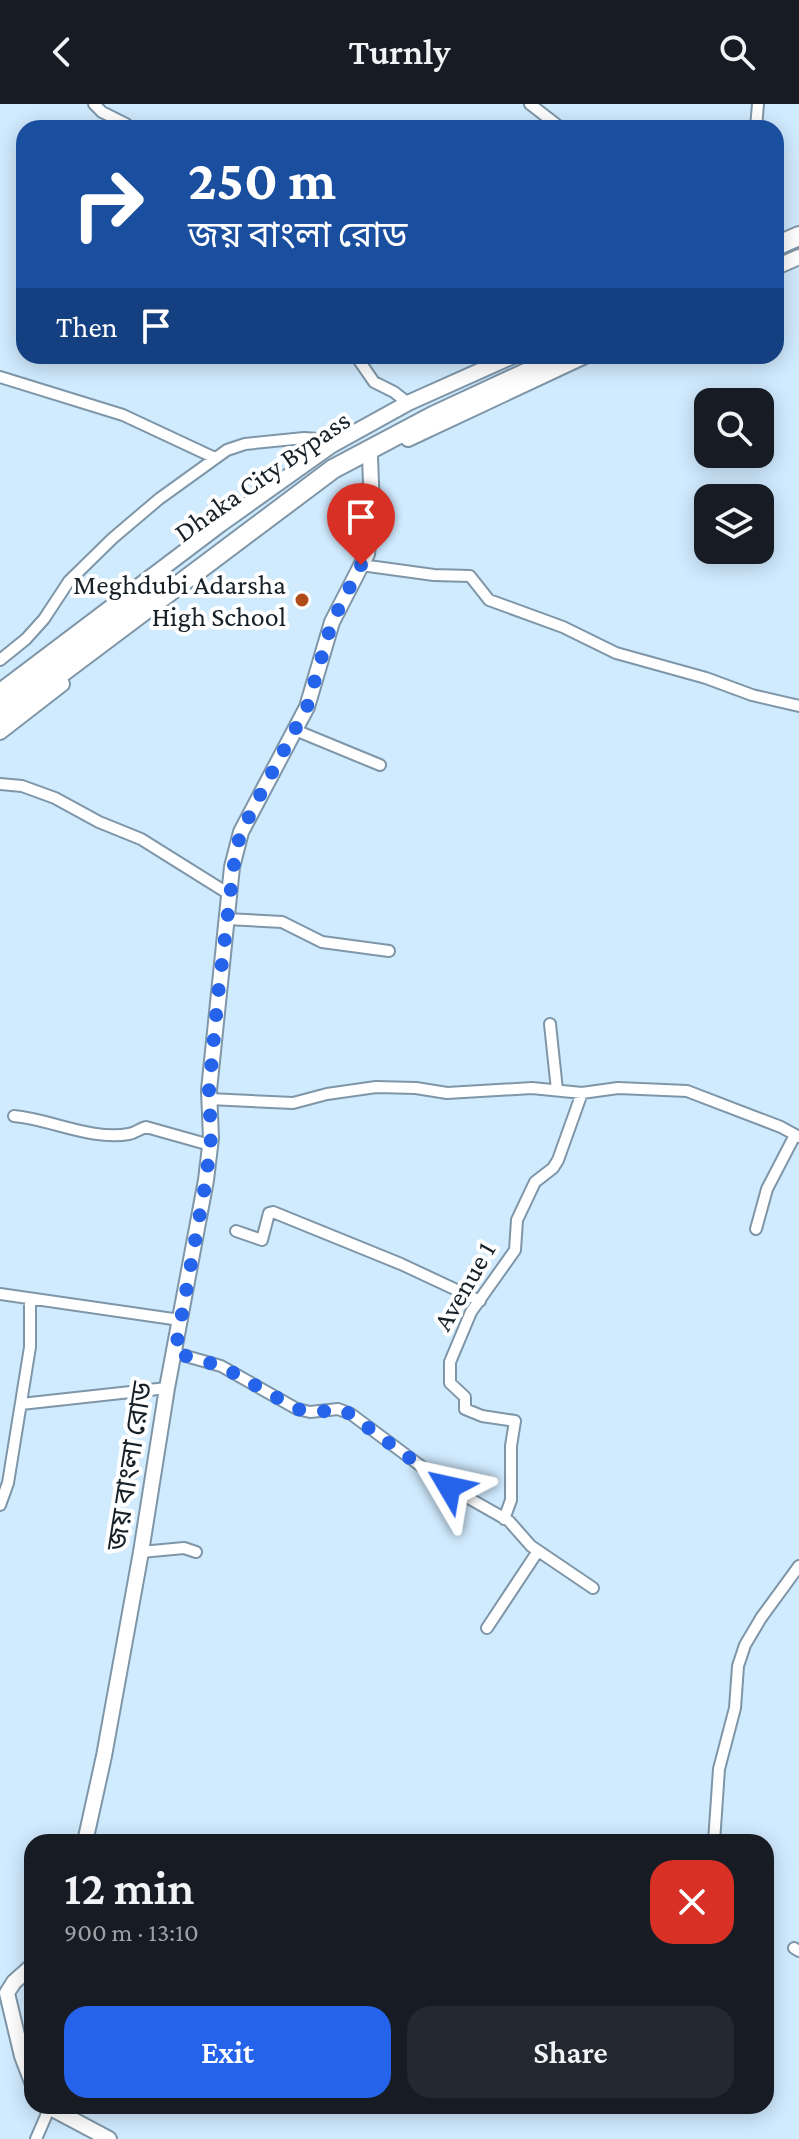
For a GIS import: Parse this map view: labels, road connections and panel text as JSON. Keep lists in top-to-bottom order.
{
  "streets": {
    "highway": ["Dhaka City Bypass"],
    "street": ["Avenue 1", "জয় বাংলা রোড"]
  },
  "places": ["Meghdubi Adarsha High School"],
  "page": {
    "header": "Turnly",
    "turn": ["250 m", "জয় বাংলা রোড"],
    "then": "Then",
    "heading": ["12 min", "900 m · 13:10"],
    "buttons": ["Exit", "Share"]
  }
}
